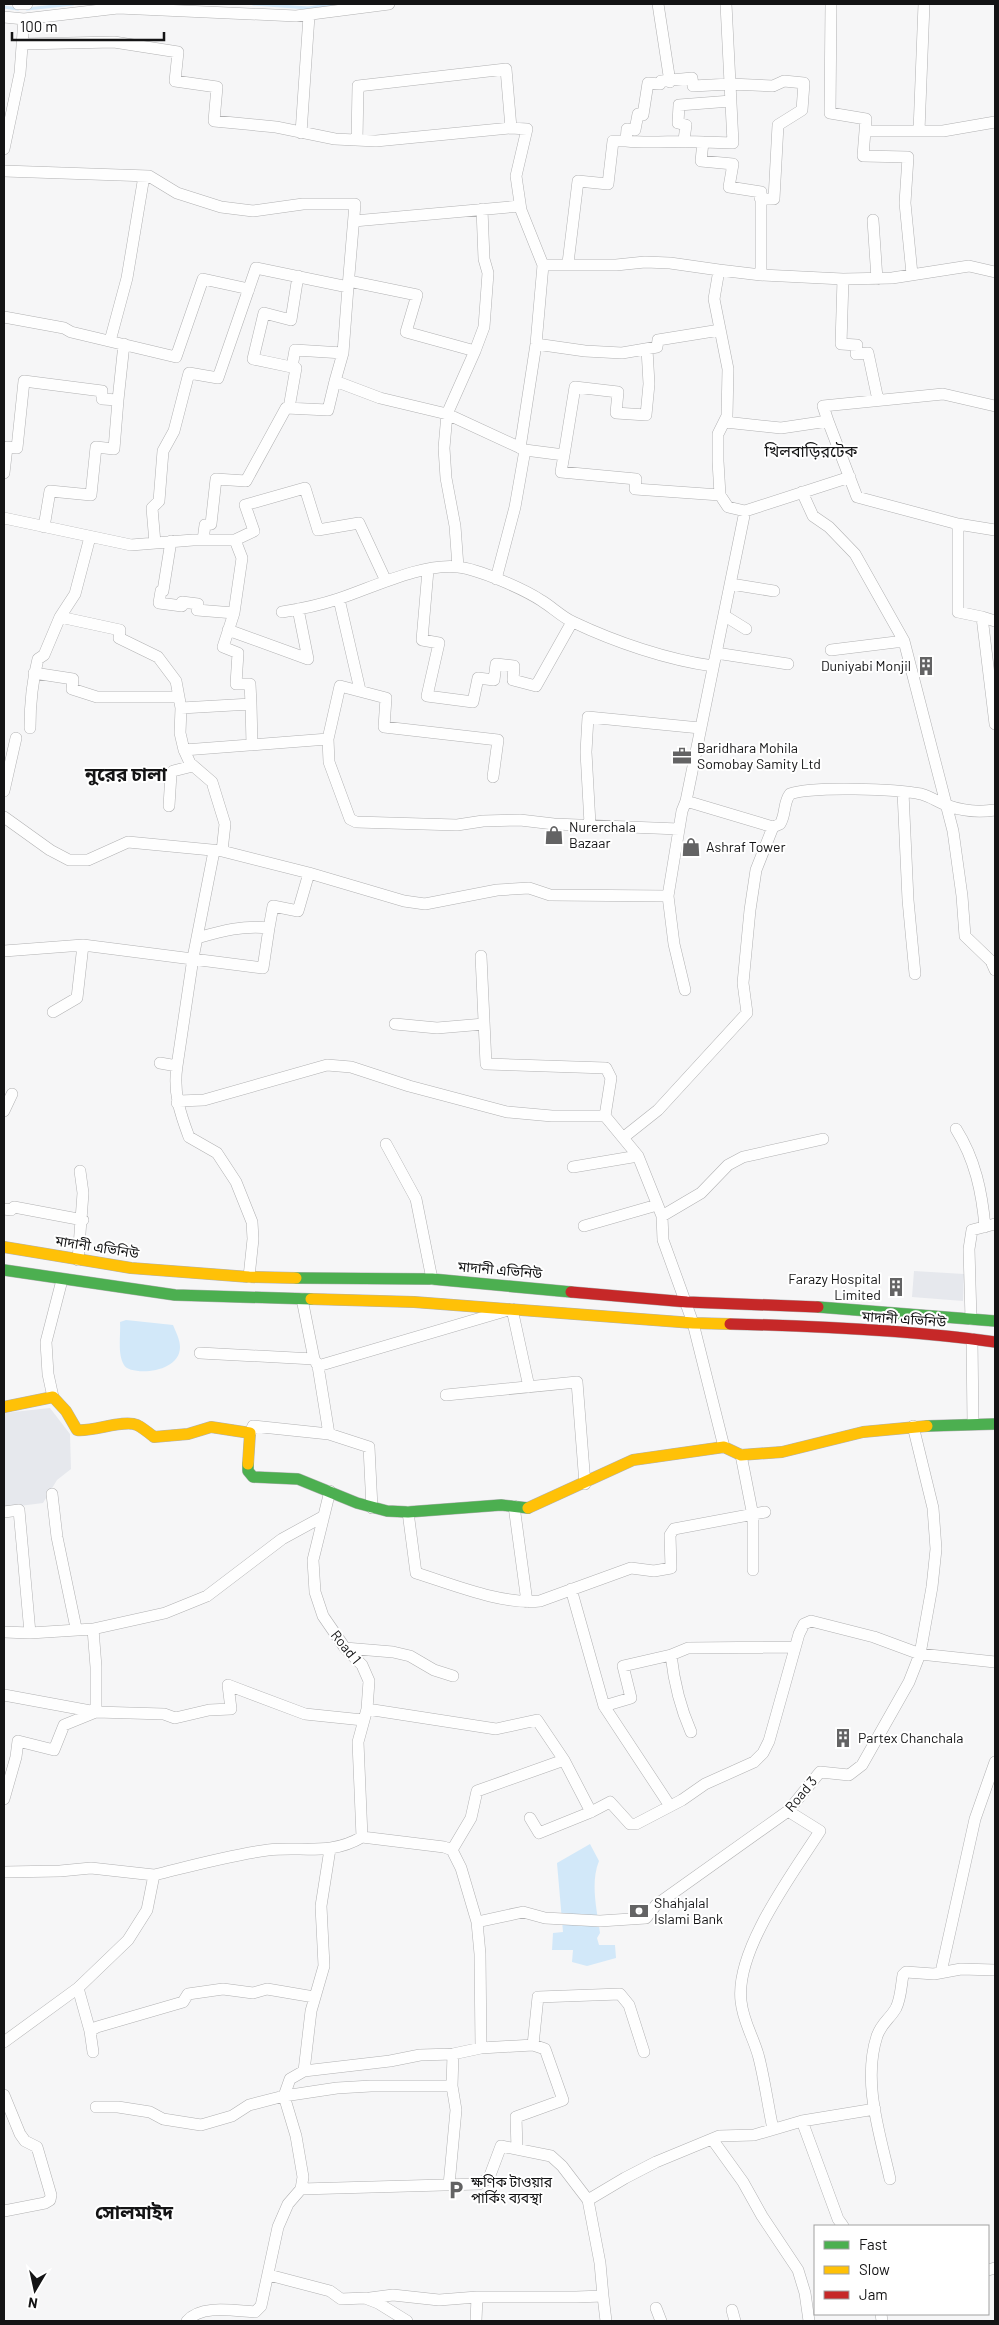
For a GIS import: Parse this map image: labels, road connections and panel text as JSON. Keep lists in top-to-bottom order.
{
  "streets": {
    "main road": ["মাদানী এভিনিউ"],
    "street": ["Road 1", "Road 3"]
  },
  "districts": ["খিলবাড়িরটেক", "নুরের চালা", "সোলমাইদ"],
  "places": {
    "building": ["Duniyabi Monjil", "Farazy Hospital Limited", "Partex Chanchala"],
    "office": ["Baridhara Mohila Somobay Samity Ltd"],
    "shop": ["Nurerchala Bazaar", "Ashraf Tower"],
    "bank": ["Shahjalal Islami Bank"],
    "parking": ["ক্ষণিক টাওয়ার পার্কিং ব্যবস্থা"]
  },
  "legend": ["Fast", "Slow", "Jam"],
  "scale_bar": "100 m",
  "north": "bottom"
}
